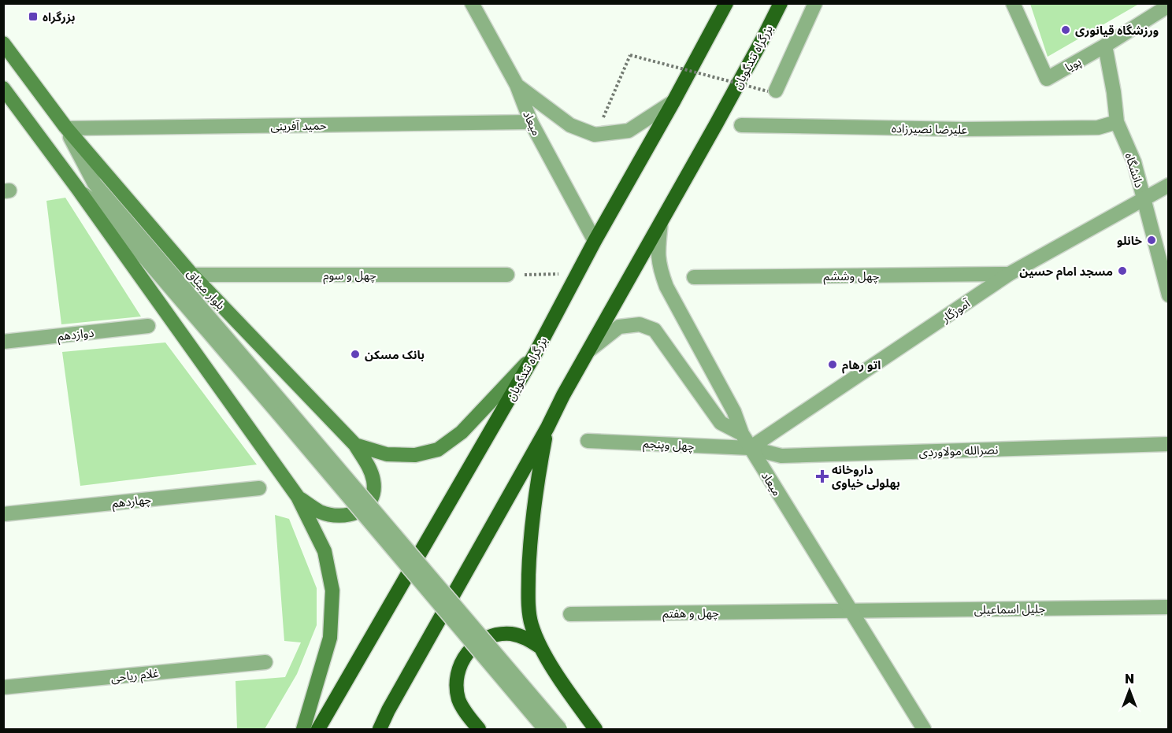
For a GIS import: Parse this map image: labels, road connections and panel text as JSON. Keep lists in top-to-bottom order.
{
  "streets": {
    "highway": ["بزرگراه تندگویان"],
    "main road": ["بلوار میثاق"],
    "street": [
      "پویا",
      "میعاد",
      "حمید آفرینی",
      "علیرضا نصیرزاده",
      "دانشگاه",
      "چهل و سوم",
      "چهل وششم",
      "آموزگار",
      "دوازدهم",
      "چهل وپنجم",
      "نصرالله مولاوردی",
      "چهاردهم",
      "جلیل اسماعیلی",
      "چهل و هفتم",
      "غلام ریاحی"
    ]
  },
  "crossings": [
    ["بزرگراه تندگویان", "میعاد"],
    ["پویا", "دانشگاه"],
    ["میعاد", "حمید آفرینی"],
    ["میعاد", "آموزگار"],
    ["میعاد", "چهل وپنجم"],
    ["میعاد", "نصرالله مولاوردی"],
    ["میعاد", "جلیل اسماعیلی"],
    ["میعاد", "چهل و هفتم"],
    ["حمید آفرینی", "بلوار میثاق"],
    ["علیرضا نصیرزاده", "دانشگاه"],
    ["دانشگاه", "آموزگار"],
    ["چهل و سوم", "بلوار میثاق"],
    ["چهل وششم", "آموزگار"],
    ["آموزگار", "چهل وپنجم"],
    ["آموزگار", "نصرالله مولاوردی"],
    ["چهل وپنجم", "نصرالله مولاوردی"],
    ["جلیل اسماعیلی", "چهل و هفتم"]
  ],
  "places": {
    "transit": ["بزرگراه"],
    "other": [
      "ورزشگاه قیانوری",
      "خانلو",
      "مسجد امام حسین",
      "بانک مسکن",
      "اتو رهام"
    ],
    "health": ["داروخانه بهلولی خیاوی"]
  },
  "north": "top"
}
